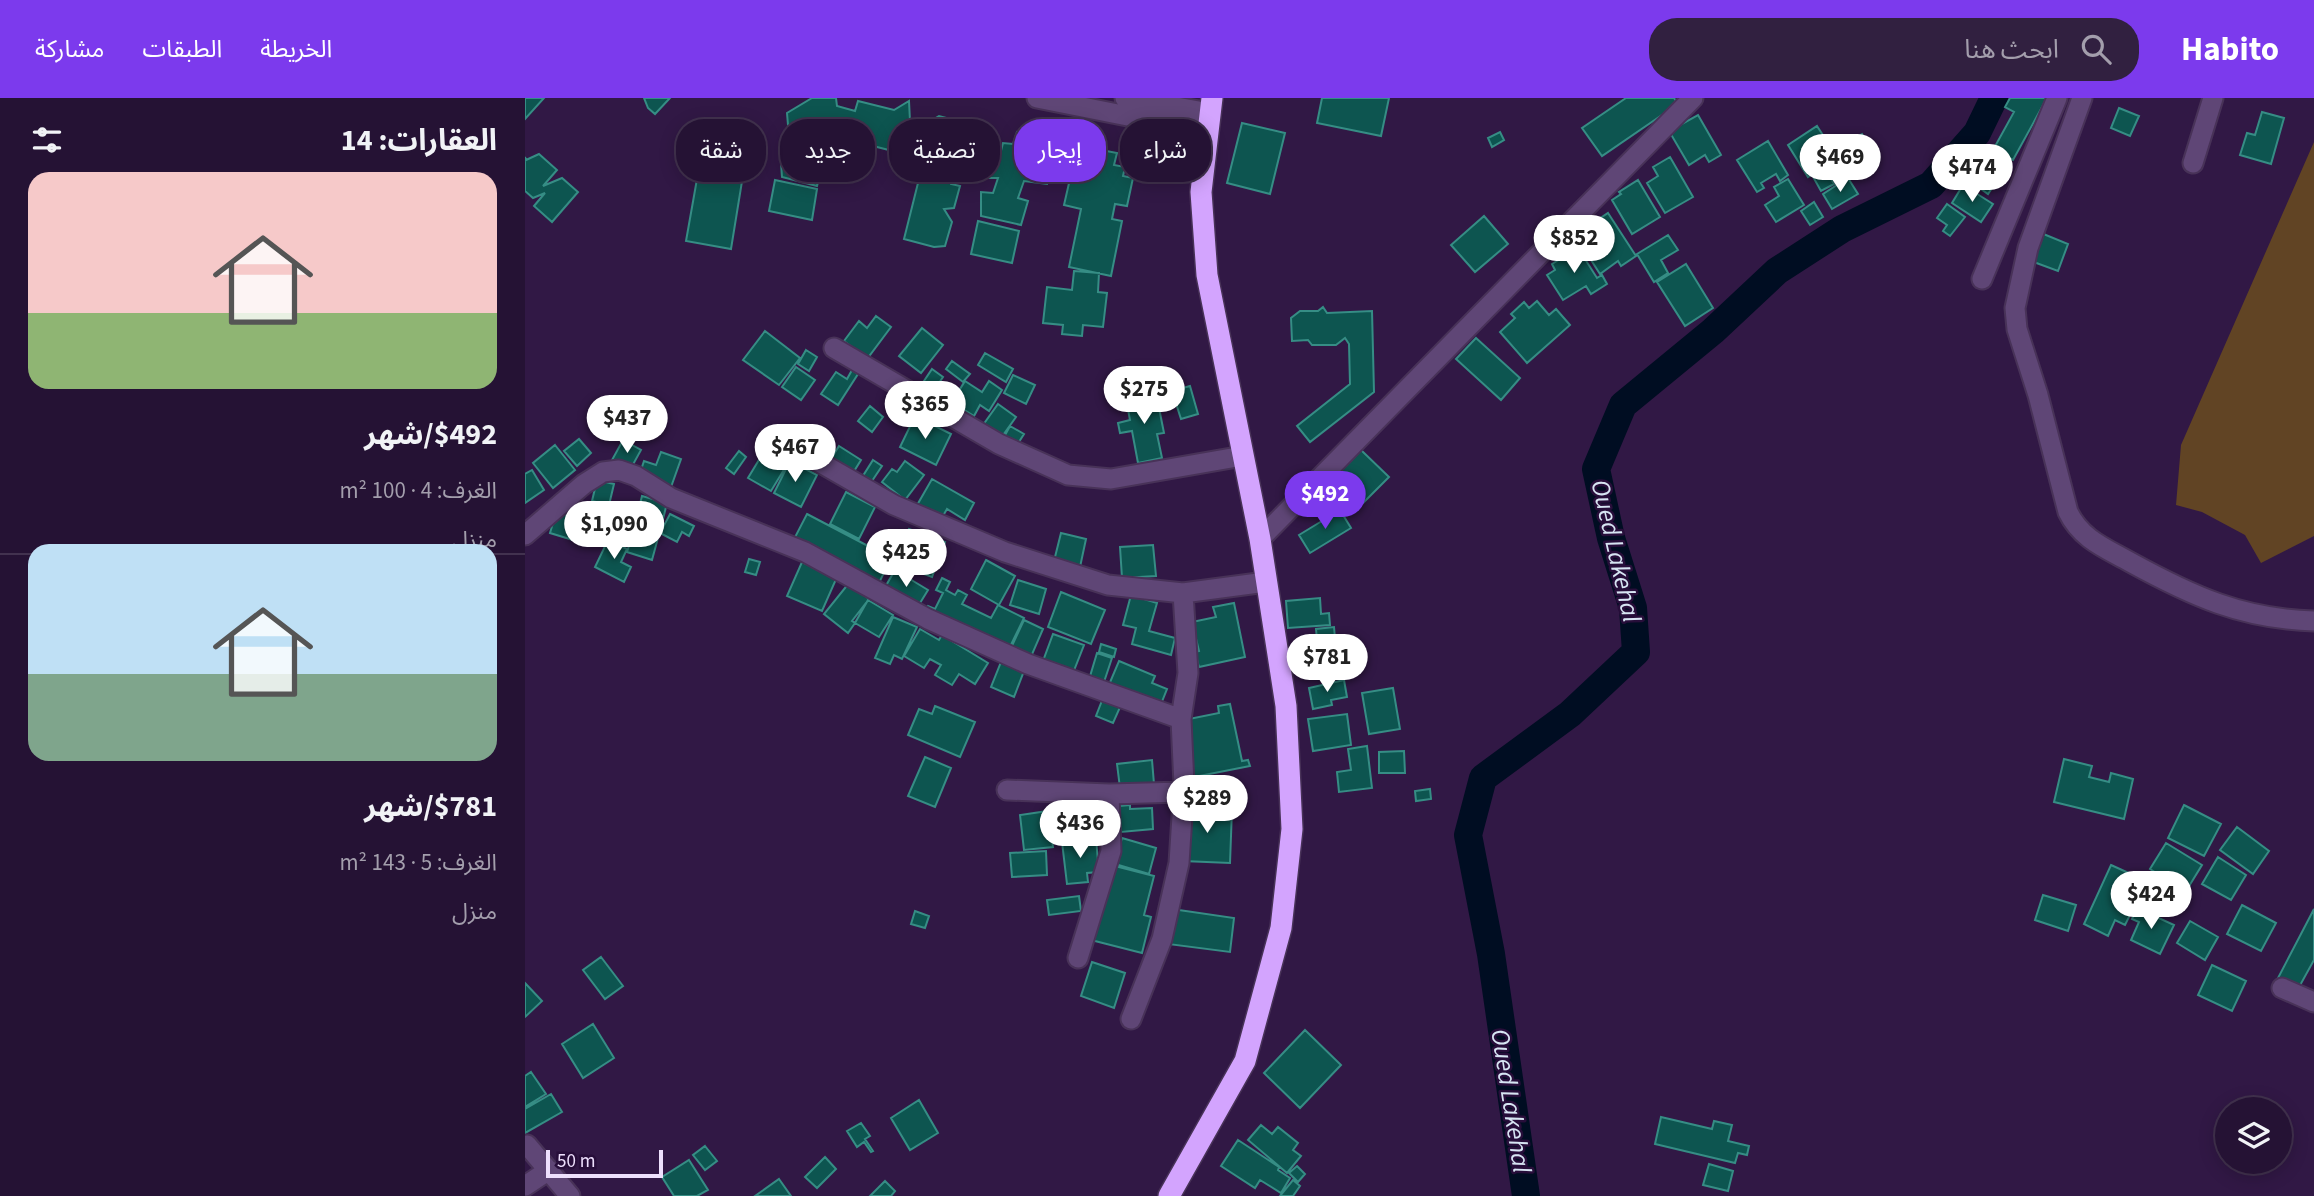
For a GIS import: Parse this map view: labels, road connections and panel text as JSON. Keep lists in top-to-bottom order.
{
  "water": ["Oued Lakehal"],
  "scale_bar": "50 m",
  "page": {
    "header": "Habito",
    "search": "ابحث هنا",
    "nav": ["الخريطة", "الطبقات", "مشاركة"],
    "heading": "العقارات: 14",
    "chip": [
      "شراء",
      "إيجار",
      "تصفية",
      "جديد",
      "شقة"
    ],
    "price": [
      "$469",
      "$474",
      "$852",
      "$275",
      "$365",
      "$437",
      "$467",
      "$492",
      "$1,090",
      "$425",
      "$781",
      "$289",
      "$436",
      "$424"
    ],
    "list": [
      {
        "name": "$492/شهر",
        "note": "الغرف: 4 · 100 m² · منزل"
      },
      {
        "name": "$781/شهر",
        "note": "الغرف: 5 · 143 m² · منزل"
      }
    ],
    "scale": "50 m"
  }
}
